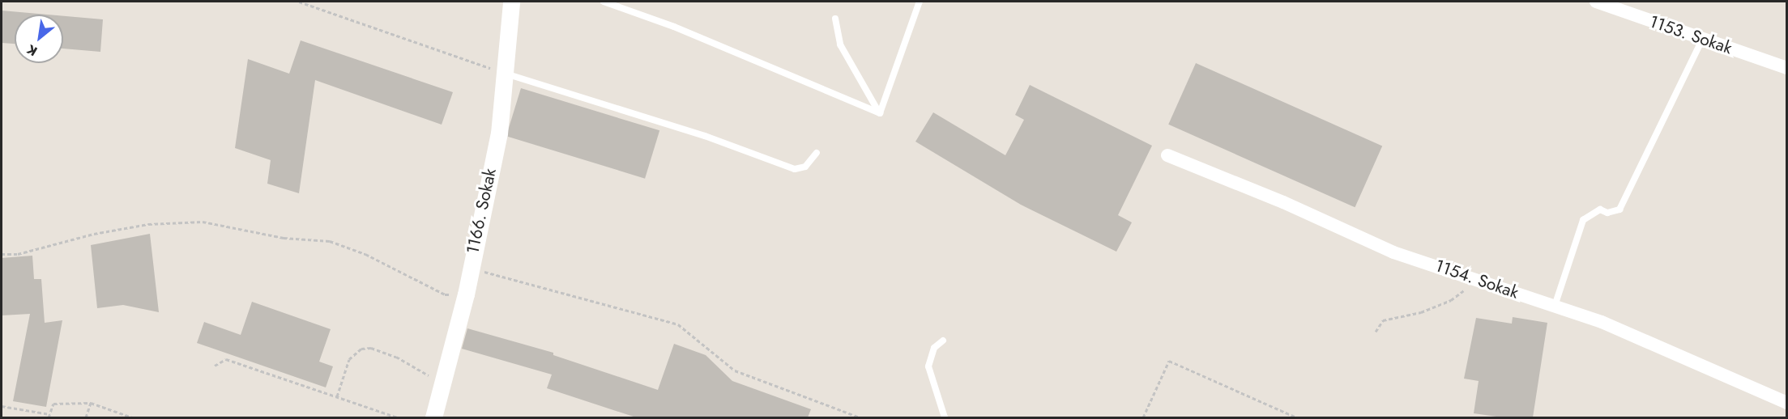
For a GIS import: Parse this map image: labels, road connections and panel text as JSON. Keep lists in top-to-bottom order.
{
  "streets": {
    "street": ["1153. Sokak", "1166. Sokak", "1154. Sokak"]
  },
  "north": "bottom left"
}
